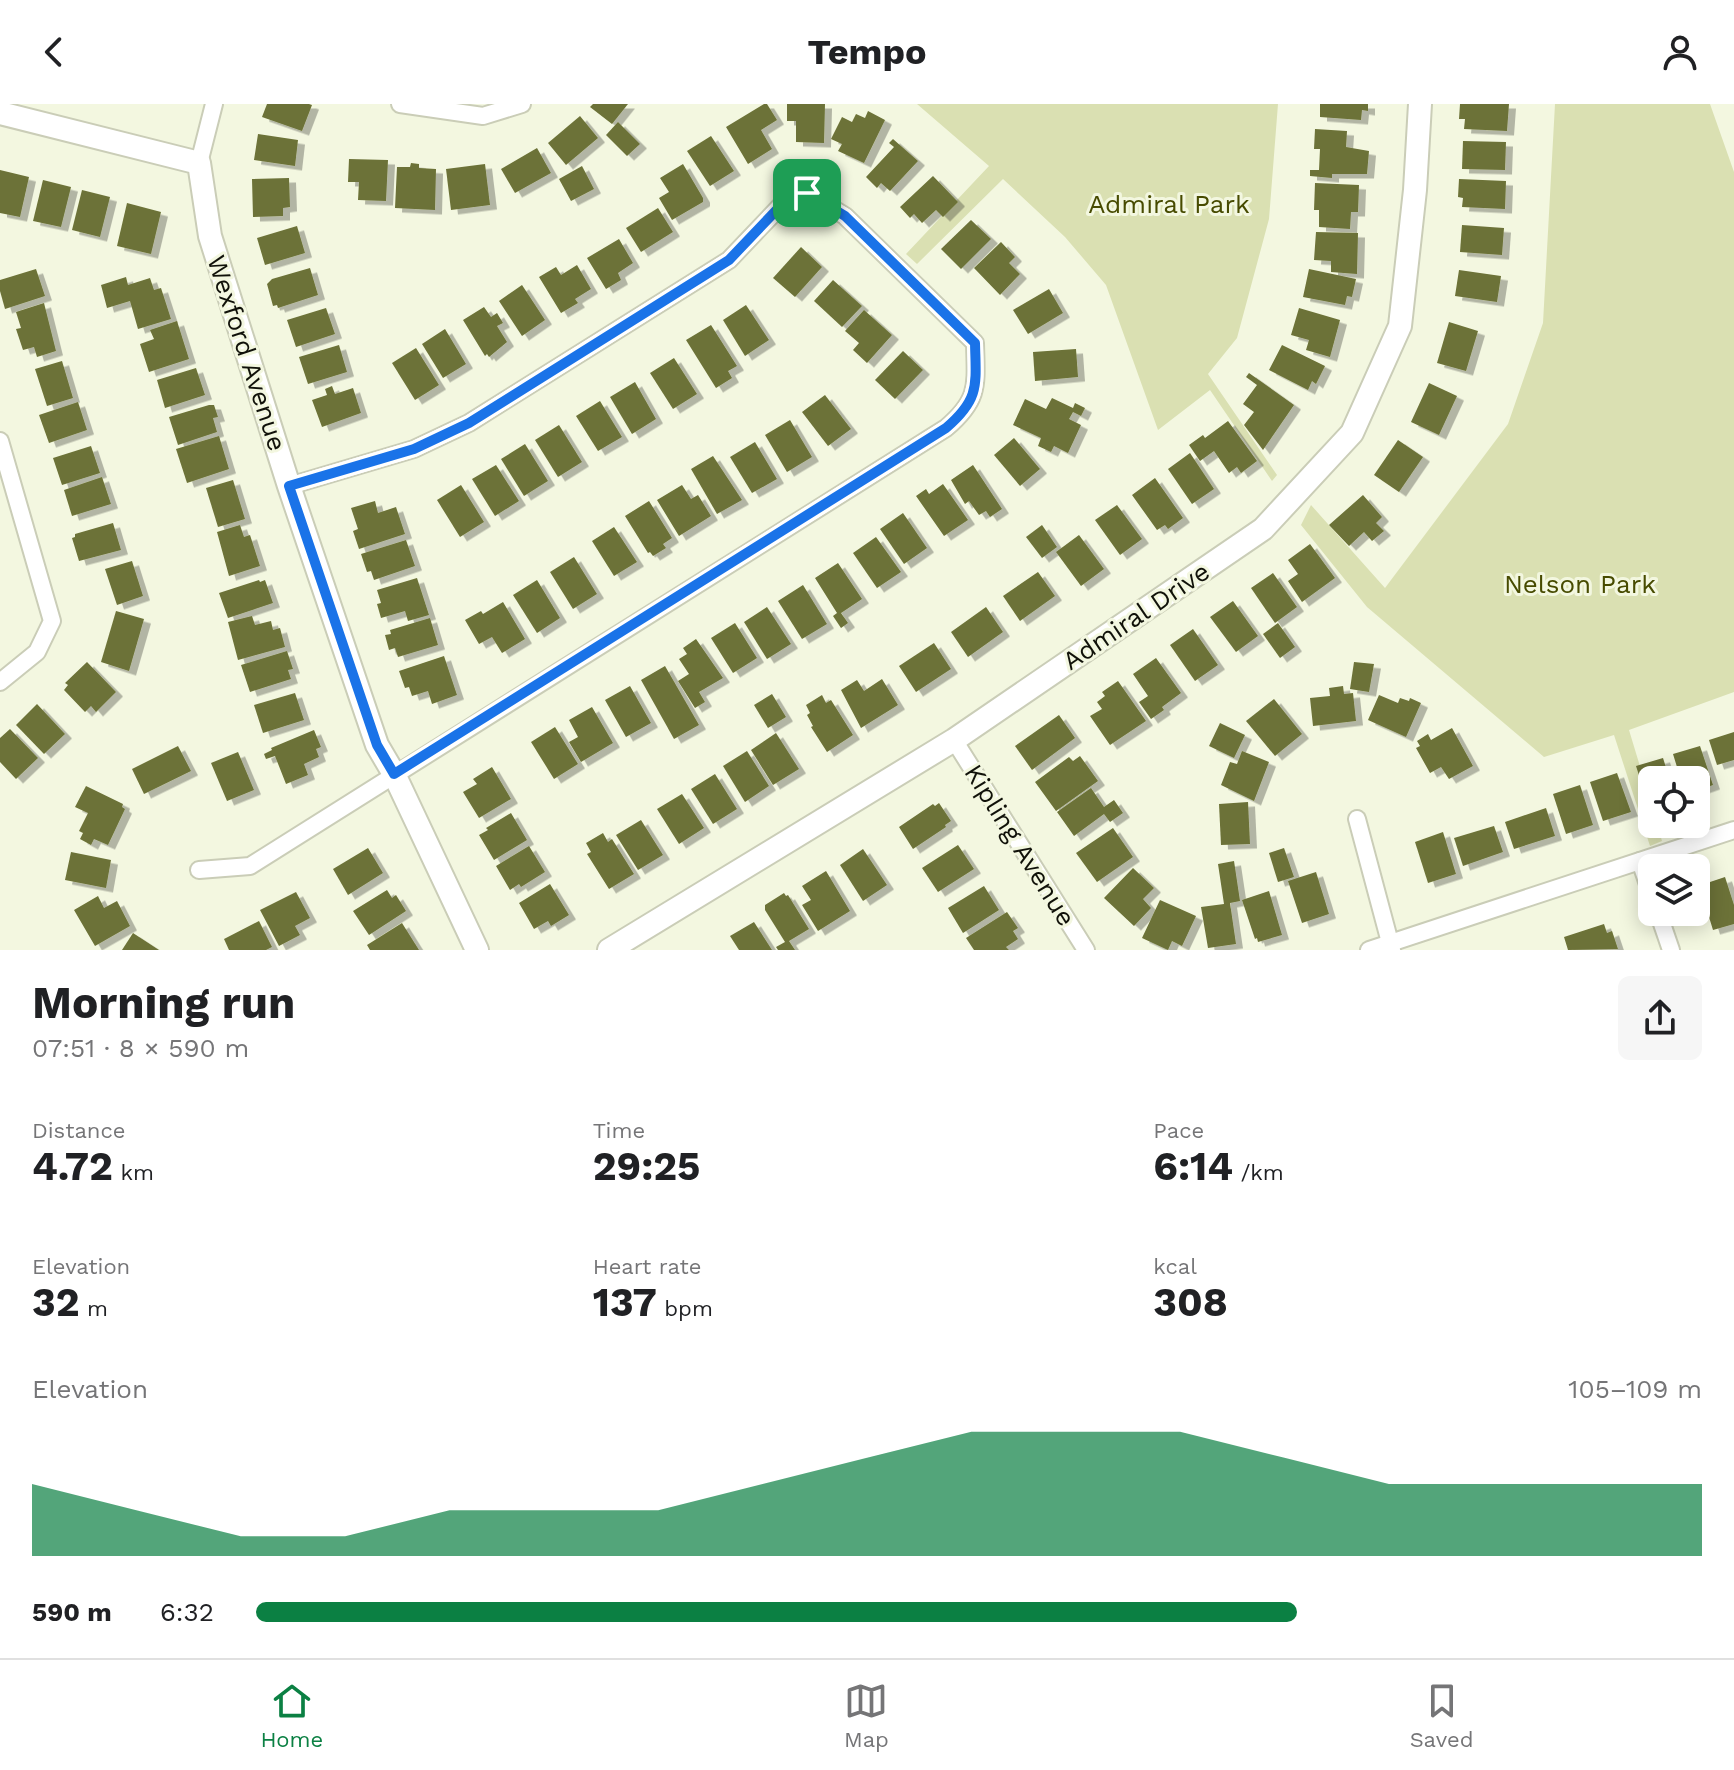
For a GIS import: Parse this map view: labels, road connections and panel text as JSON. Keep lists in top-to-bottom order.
{
  "streets": {
    "street": ["Wexford Avenue", "Admiral Drive", "Kipling Avenue"]
  },
  "crossings": [
    ["Admiral Drive", "Kipling Avenue"]
  ],
  "parks": ["Admiral Park", "Nelson Park"],
  "page": {
    "header": "Tempo",
    "heading": ["Morning run", "07:51 · 8 × 590 m"],
    "stats": [
      ["Distance", "4.72 km"],
      ["Time", "29:25"],
      ["Pace", "6:14 /km"],
      ["Elevation", "32 m"],
      ["Heart rate", "137 bpm"],
      ["kcal", "308"]
    ],
    "chart": ["Elevation", "105–109 m"],
    "list": [
      {
        "name": "590 m",
        "note": "6:32"
      }
    ],
    "tabs": ["Home", "Map", "Saved"]
  }
}
